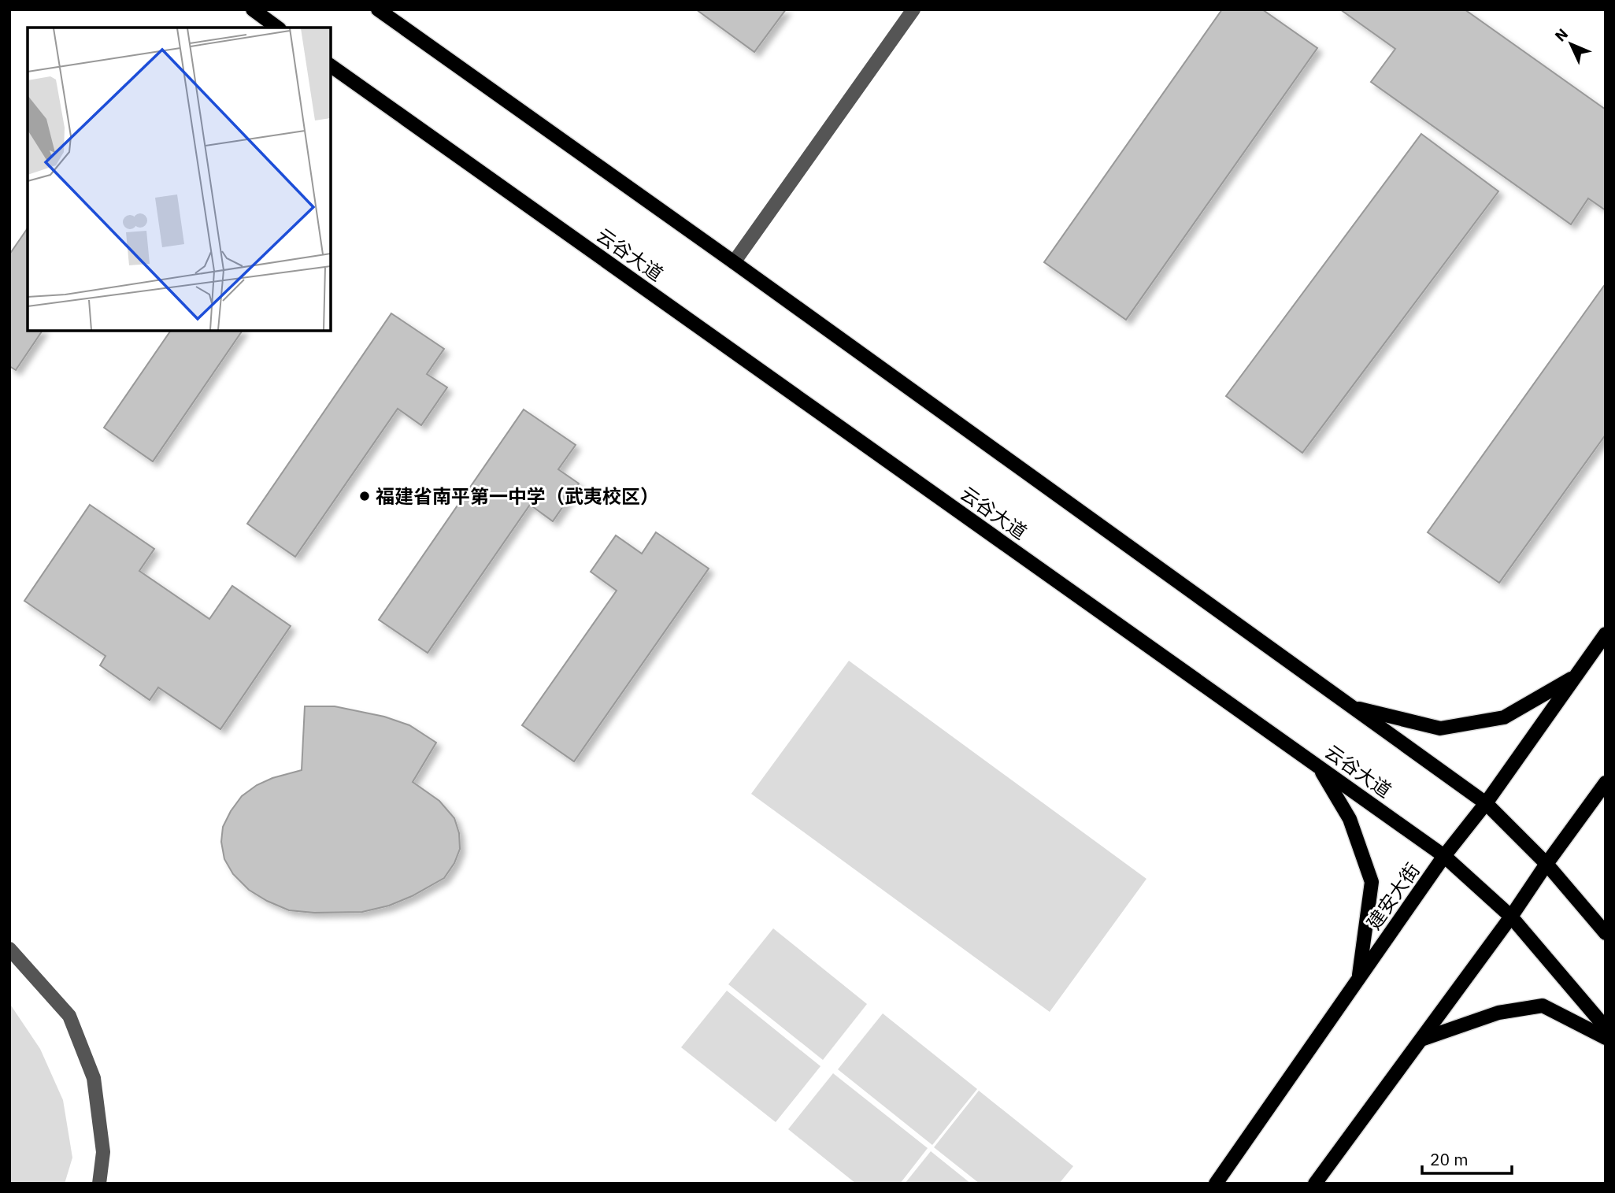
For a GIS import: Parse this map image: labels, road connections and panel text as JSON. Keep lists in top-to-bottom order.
{
  "streets": {
    "main road": ["云谷大道", "建安大街"]
  },
  "crossings": [
    ["云谷大道", "建安大街"]
  ],
  "places": ["福建省南平第一中学（武夷校区）"],
  "scale_bar": "20 m",
  "north": "top left"
}
